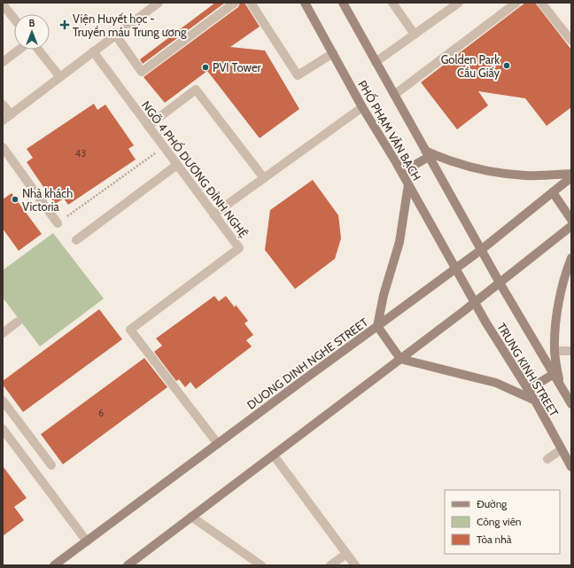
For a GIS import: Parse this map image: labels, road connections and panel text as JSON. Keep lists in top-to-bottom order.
{
  "streets": {
    "main road": ["PHỐ PHẠM VĂN BẠCH", "DUONG DINH NGHE STREET", "TRUNG KINH STREET"],
    "street": ["NGÕ 4 PHỐ DƯƠNG ĐÌNH NGHỆ"]
  },
  "crossings": [
    ["PHỐ PHẠM VĂN BẠCH", "DUONG DINH NGHE STREET"],
    ["PHỐ PHẠM VĂN BẠCH", "TRUNG KINH STREET"],
    ["NGÕ 4 PHỐ DƯƠNG ĐÌNH NGHỆ", "DUONG DINH NGHE STREET"]
  ],
  "places": {
    "health": ["Viện Huyết học - Truyền máu Trung ương"],
    "other": ["Golden Park Cầu Giấy", "PVI Tower", "Nhà khách Victoria"]
  },
  "house_numbers": ["43", "6"],
  "legend": ["Đường", "Công viên", "Tòa nhà"],
  "north": "top"
}
